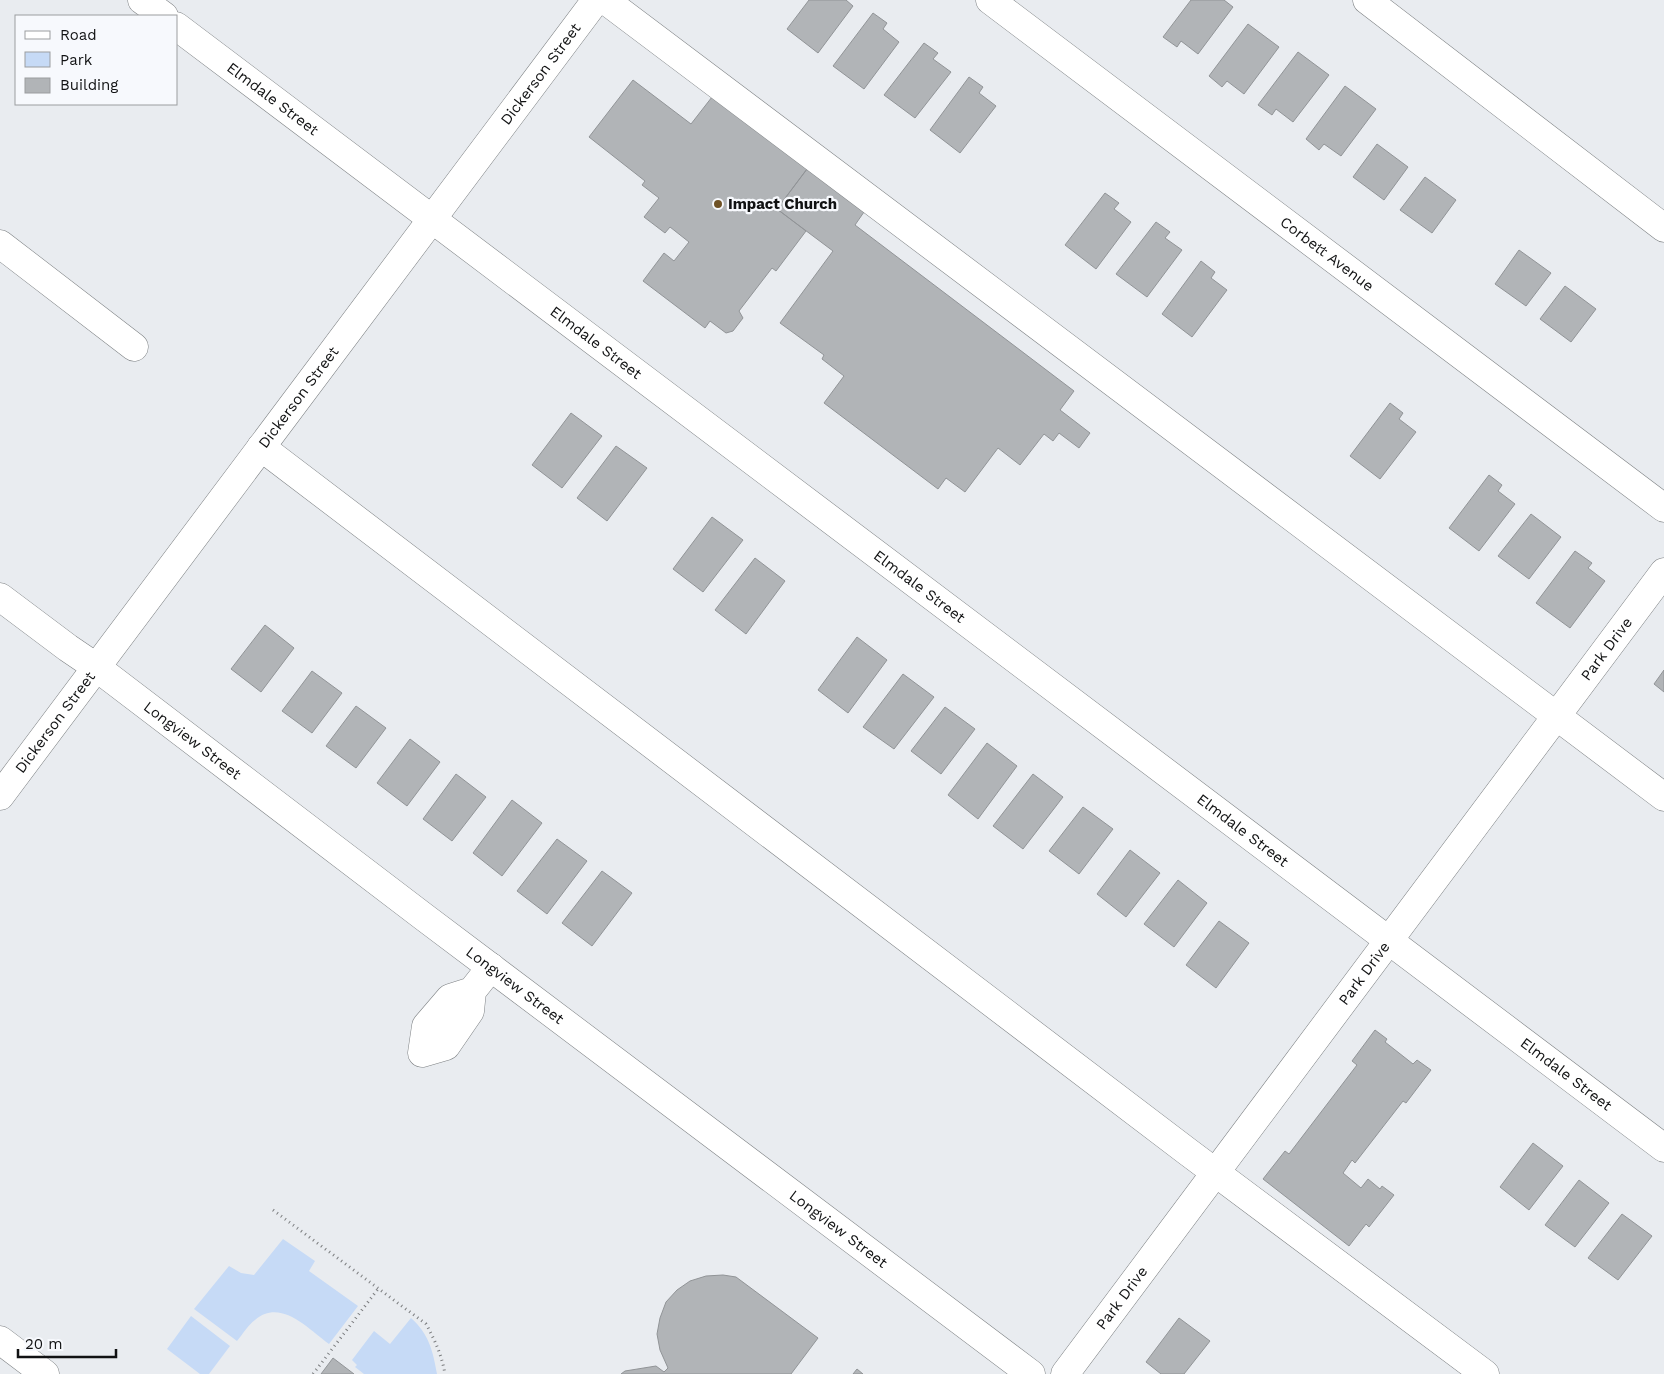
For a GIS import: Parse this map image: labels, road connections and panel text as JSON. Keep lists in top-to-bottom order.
{
  "streets": {
    "street": [
      "Dickerson Street",
      "Elmdale Street",
      "Corbett Avenue",
      "Park Drive",
      "Longview Street"
    ]
  },
  "crossings": [
    ["Dickerson Street", "Elmdale Street"],
    ["Dickerson Street", "Longview Street"],
    ["Elmdale Street", "Park Drive"]
  ],
  "places": ["Impact Church"],
  "legend": ["Road", "Park", "Building"],
  "scale_bar": "20 m"
}
